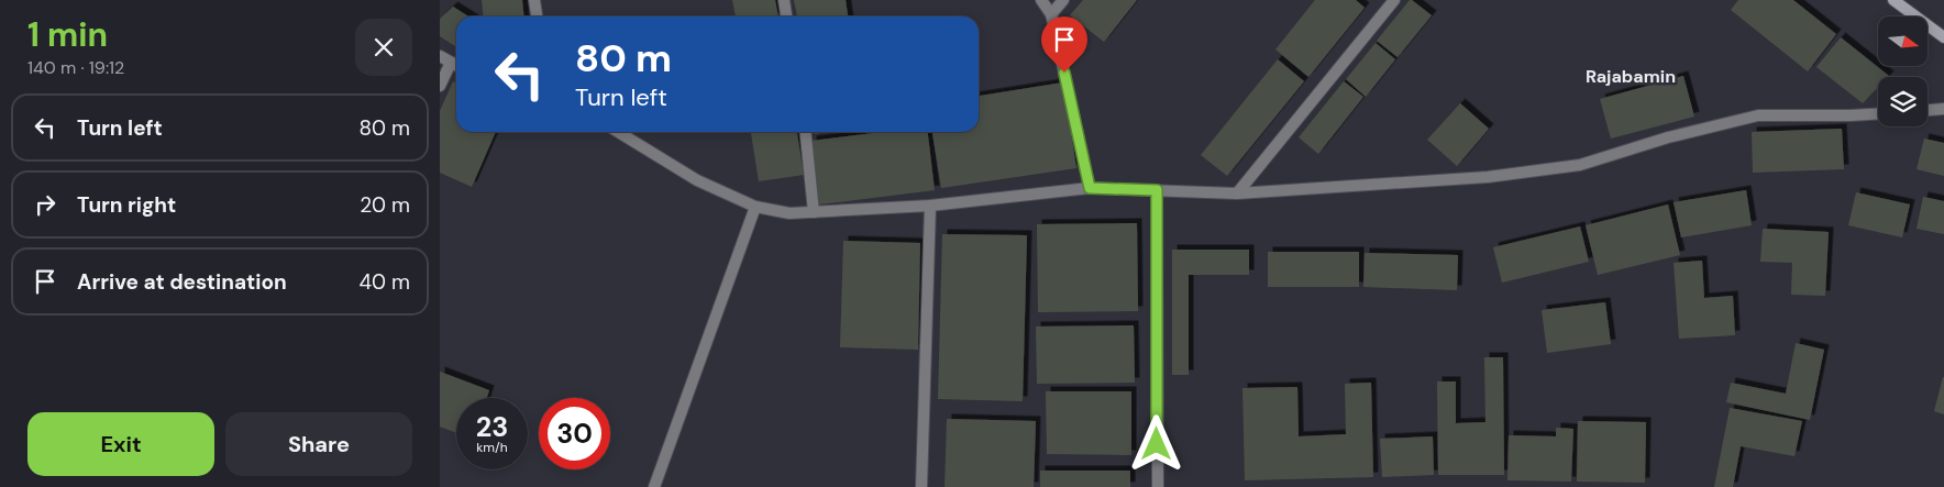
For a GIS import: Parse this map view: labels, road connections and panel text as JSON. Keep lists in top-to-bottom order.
{
  "districts": ["Rajabamin"],
  "north": "right",
  "page": {
    "heading": ["1 min", "140 m · 19:12"],
    "turn": ["80 m", "Turn left"],
    "list": [
      {
        "name": "Turn left",
        "value": "80 m"
      },
      {
        "name": "Turn right",
        "value": "20 m"
      },
      {
        "name": "Arrive at destination",
        "value": "40 m"
      }
    ],
    "speed": "23 km/h",
    "limit": "30",
    "buttons": ["Exit", "Share"]
  }
}
